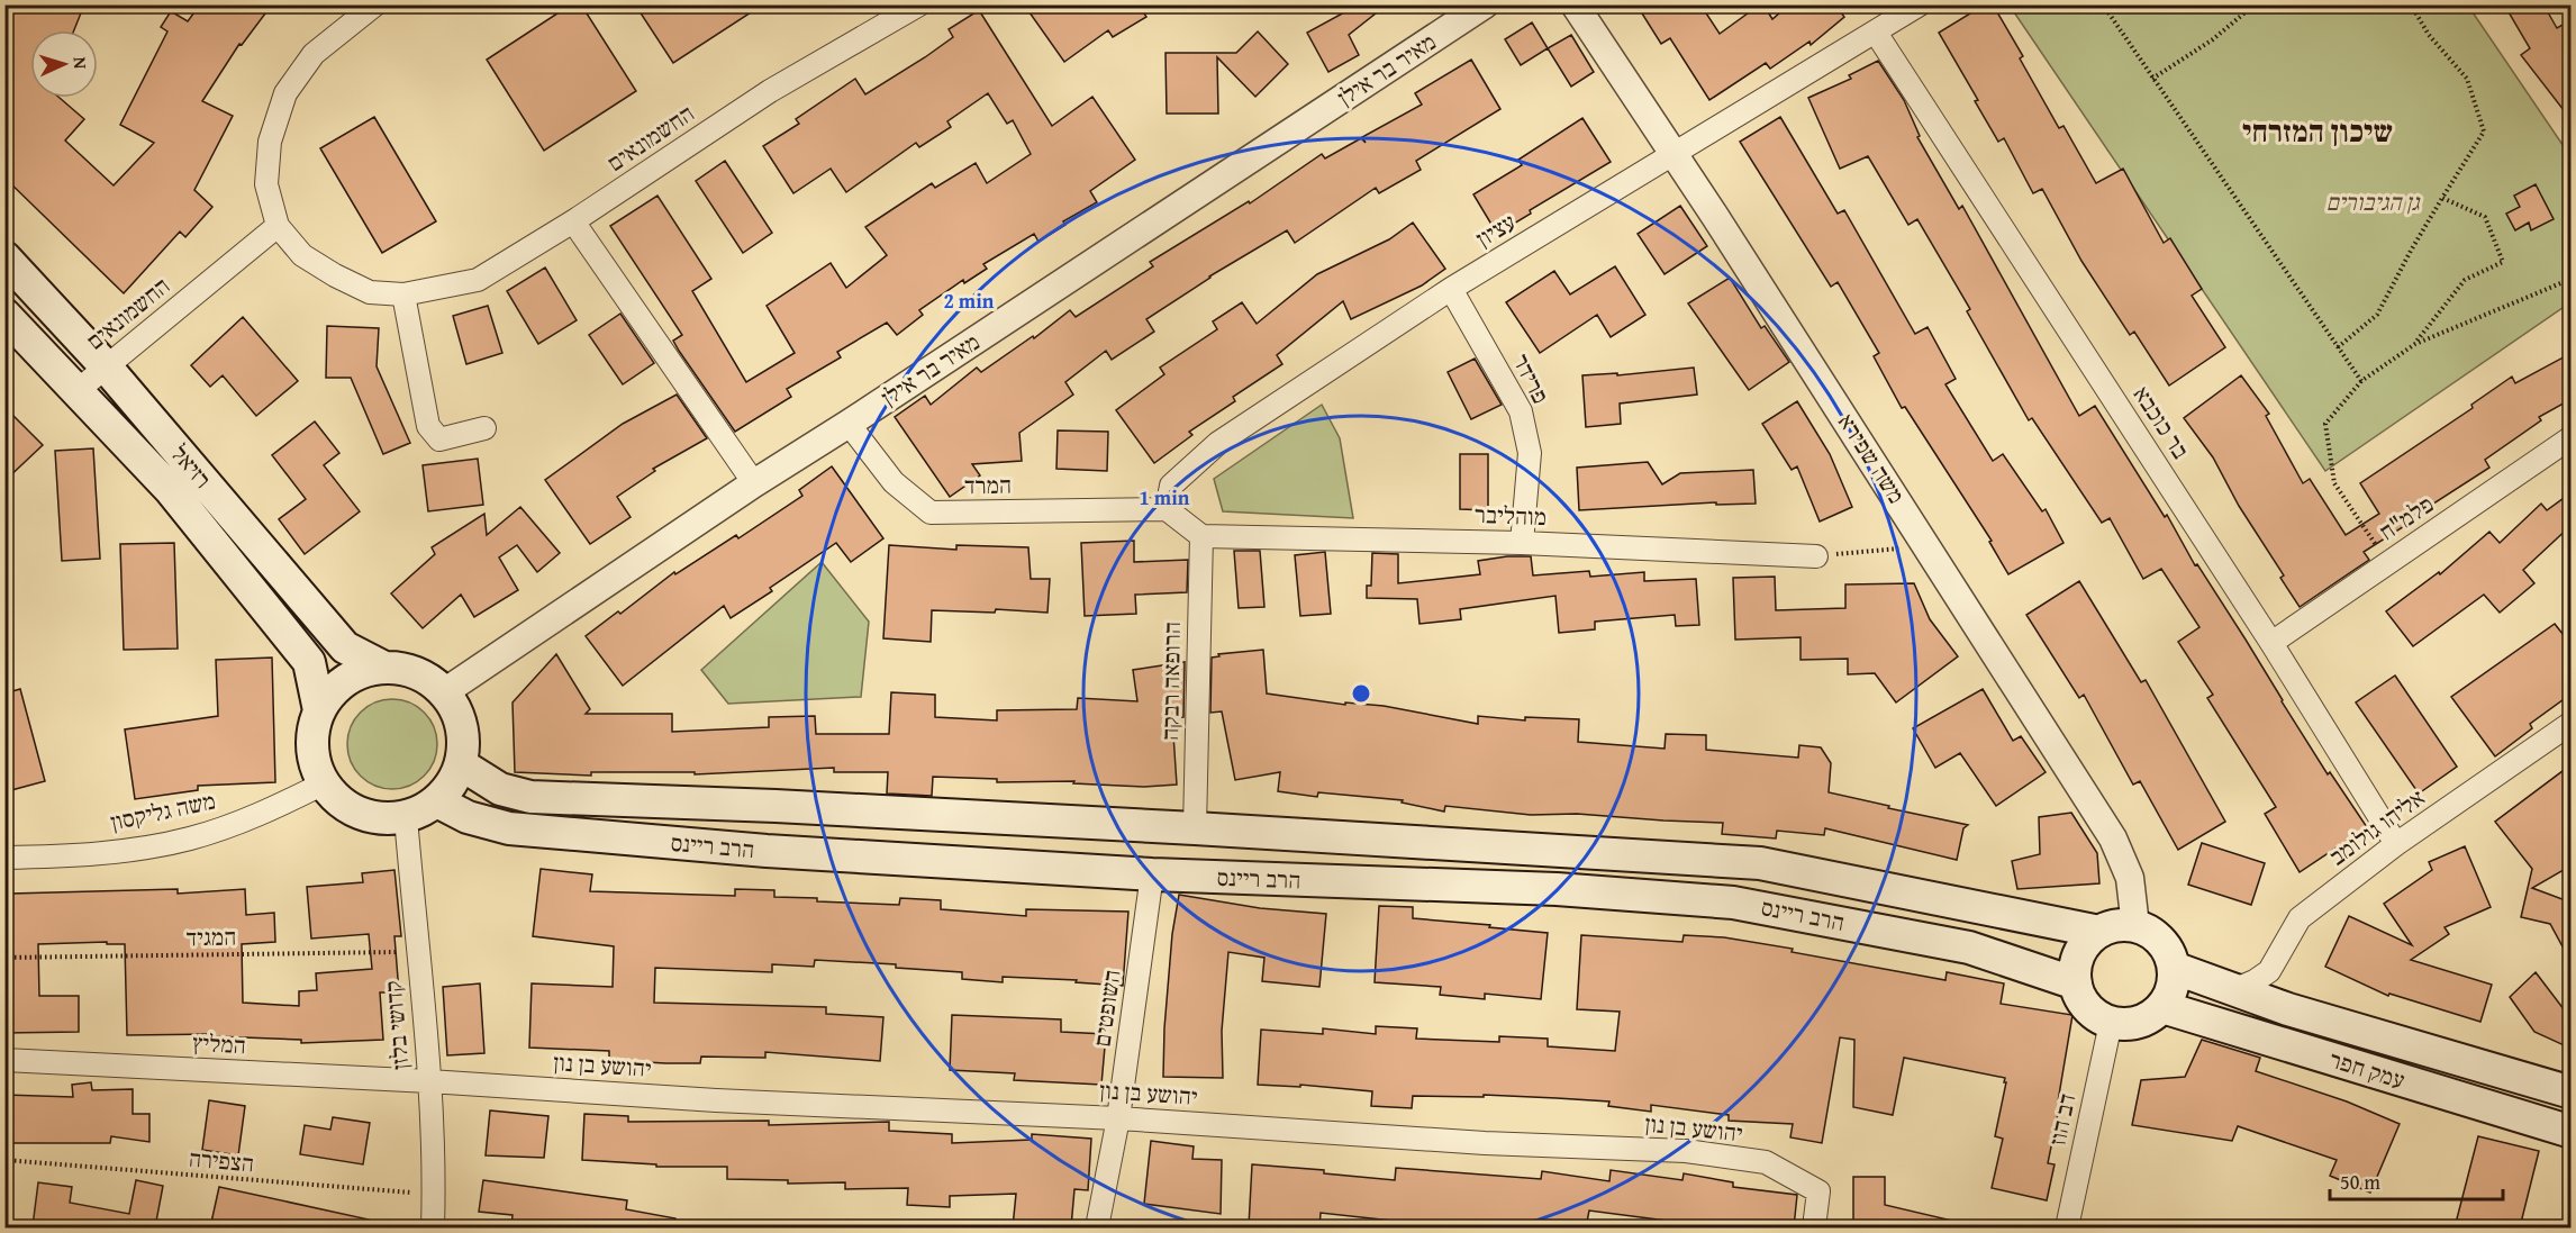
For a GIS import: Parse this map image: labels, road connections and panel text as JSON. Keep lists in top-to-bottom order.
{
  "streets": {
    "main road": ["רזיאל", "הרב ריינס", "עמק חפר"],
    "street": [
      "מאיר בר אילן",
      "החשמונאים",
      "עציון",
      "פרידר",
      "בר כוכבא",
      "משה שפירא",
      "המרד",
      "מוהליבר",
      "פלמ\"ח",
      "הרופאה רבקה",
      "משה גליקסון",
      "אליהו גולומב",
      "השופטים",
      "קדושי בלזן",
      "המליץ",
      "יהושע בן נון",
      "דב הוז"
    ],
    "path": ["המגיד", "הצפירה"]
  },
  "crossings": [
    ["מאיר בר אילן", "רזיאל"],
    ["מאיר בר אילן", "המרד"],
    ["מאיר בר אילן", "משה גליקסון"],
    ["מאיר בר אילן", "הרב ריינס"],
    ["מאיר בר אילן", "קדושי בלזן"],
    ["החשמונאים", "רזיאל"],
    ["עציון", "פרידר"],
    ["עציון", "בר כוכבא"],
    ["עציון", "משה שפירא"],
    ["עציון", "המרד"],
    ["פרידר", "מוהליבר"],
    ["בר כוכבא", "פלמ\"ח"],
    ["בר כוכבא", "אליהו גולומב"],
    ["משה שפירא", "הרב ריינס"],
    ["משה שפירא", "עמק חפר"],
    ["משה שפירא", "דב הוז"],
    ["רזיאל", "משה גליקסון"],
    ["רזיאל", "הרב ריינס"],
    ["רזיאל", "קדושי בלזן"],
    ["מוהליבר", "הרופאה רבקה"],
    ["הרופאה רבקה", "הרב ריינס"],
    ["משה גליקסון", "הרב ריינס"],
    ["משה גליקסון", "קדושי בלזן"],
    ["אליהו גולומב", "עמק חפר"],
    ["הרב ריינס", "השופטים"],
    ["הרב ריינס", "קדושי בלזן"],
    ["הרב ריינס", "עמק חפר"],
    ["הרב ריינס", "דב הוז"],
    ["המגיד", "קדושי בלזן"],
    ["השופטים", "יהושע בן נון"],
    ["קדושי בלזן", "המליץ"],
    ["קדושי בלזן", "יהושע בן נון"],
    ["קדושי בלזן", "הצפירה"],
    ["המליץ", "יהושע בן נון"],
    ["עמק חפר", "דב הוז"]
  ],
  "districts": ["שיכון המזרחי"],
  "parks": ["גן הגיבורים"],
  "scale_bar": "50 m",
  "north": "right",
  "rings": ["2 min", "1 min"]
}
